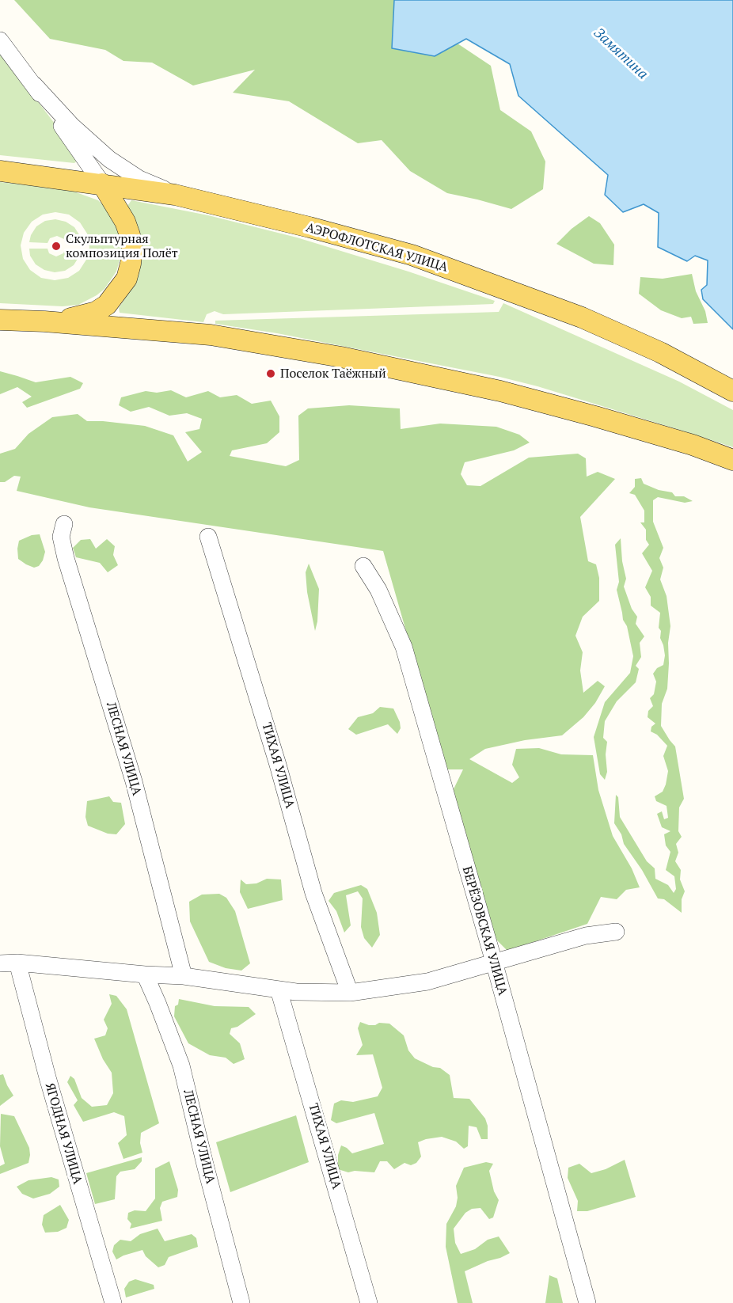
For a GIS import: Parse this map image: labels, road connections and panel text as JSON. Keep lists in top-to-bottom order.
{
  "streets": {
    "main road": ["АЭРОФЛОТСКАЯ УЛИЦА"],
    "street": [
      "ЛЕСНАЯ УЛИЦА",
      "ТИХАЯ УЛИЦА",
      "БЕРЁЗОВСКАЯ УЛИЦА",
      "ЯГОДНАЯ УЛИЦА"
    ]
  },
  "water": ["Замятина"],
  "places": ["Скульптурная композиция Полёт", "Поселок Таёжный"]
}
